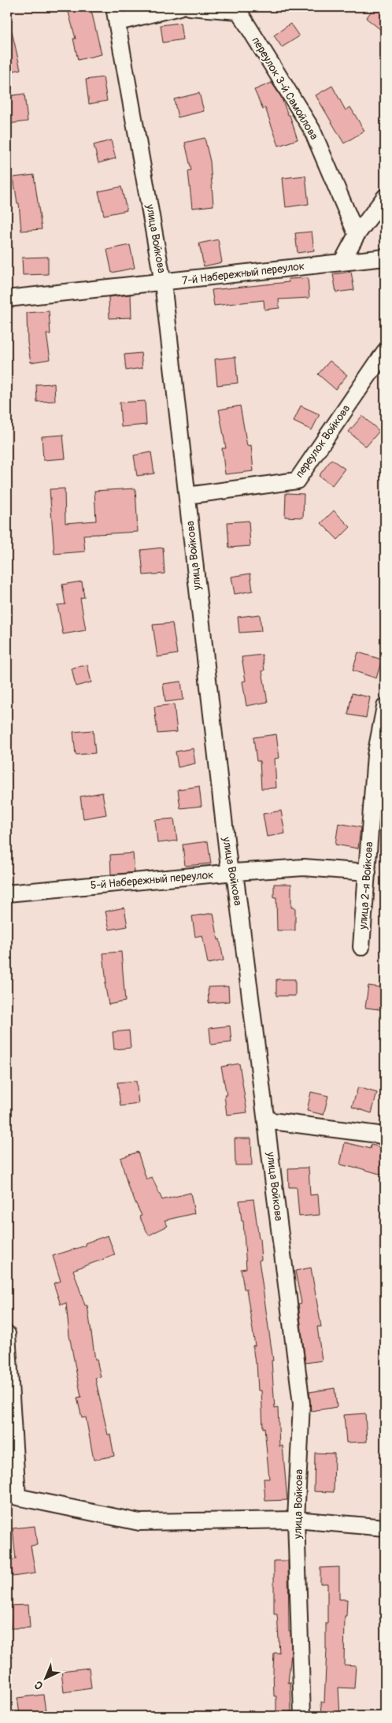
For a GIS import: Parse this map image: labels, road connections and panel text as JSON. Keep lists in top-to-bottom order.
{
  "streets": {
    "street": [
      "переулок 3-й Самойлова",
      "улица Войкова",
      "7-й Набережный переулок",
      "переулок Войкова",
      "5-й Набережный переулок",
      "улица 2-я Войкова"
    ]
  },
  "crossings": [
    ["улица Войкова", "7-й Набережный переулок"],
    ["улица Войкова", "переулок Войкова"],
    ["улица Войкова", "5-й Набережный переулок"],
    ["5-й Набережный переулок", "улица 2-я Войкова"]
  ],
  "north": "bottom left"
}
